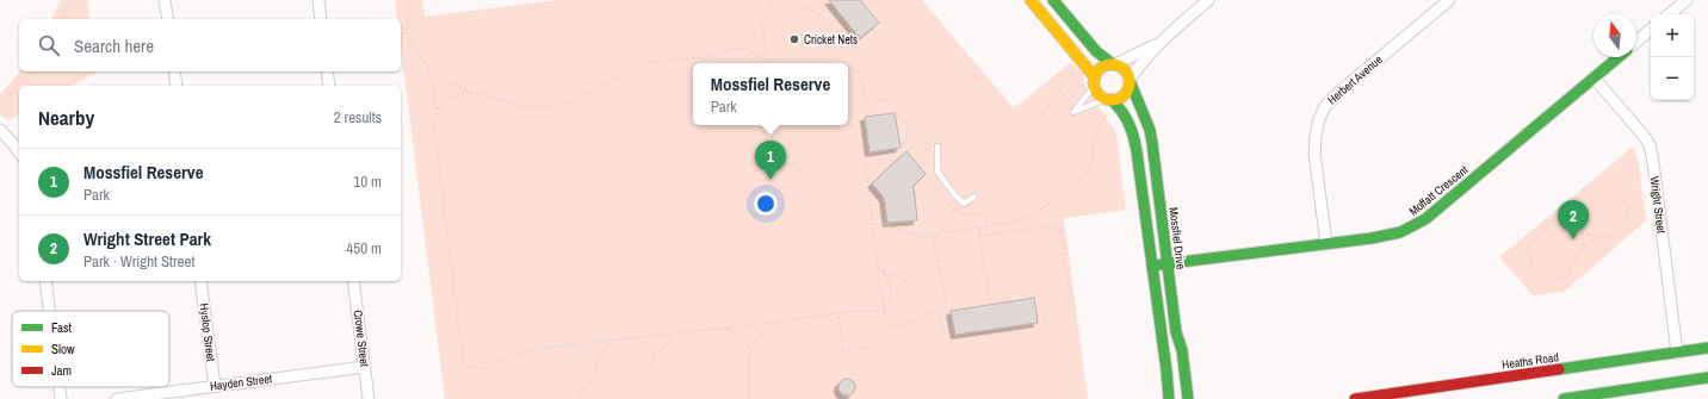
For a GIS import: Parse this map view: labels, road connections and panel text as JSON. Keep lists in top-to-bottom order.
{
  "streets": {
    "street": [
      "Herbert Avenue",
      "Moffatt Crescent",
      "Wright Street",
      "Mossfiel Drive",
      "Hyslop Street",
      "Crowe Street",
      "Heaths Road",
      "Hayden Street"
    ]
  },
  "crossings": [
    ["Herbert Avenue", "Moffatt Crescent"],
    ["Moffatt Crescent", "Wright Street"],
    ["Moffatt Crescent", "Mossfiel Drive"],
    ["Wright Street", "Heaths Road"],
    ["Hyslop Street", "Hayden Street"],
    ["Crowe Street", "Hayden Street"]
  ],
  "places": ["Cricket Nets"],
  "legend": ["Fast", "Slow", "Jam"],
  "north": "top",
  "page": {
    "map_buttons": ["+", "−"],
    "search": "Search here",
    "popup": ["Mossfiel Reserve", "Park"],
    "heading": ["Nearby", "2 results"],
    "pins": ["1", "2"],
    "list": [
      {
        "mark": "1",
        "name": "Mossfiel Reserve",
        "note": "Park",
        "value": "10 m"
      },
      {
        "mark": "2",
        "name": "Wright Street Park",
        "note": "Park · Wright Street",
        "value": "450 m"
      }
    ]
  }
}
